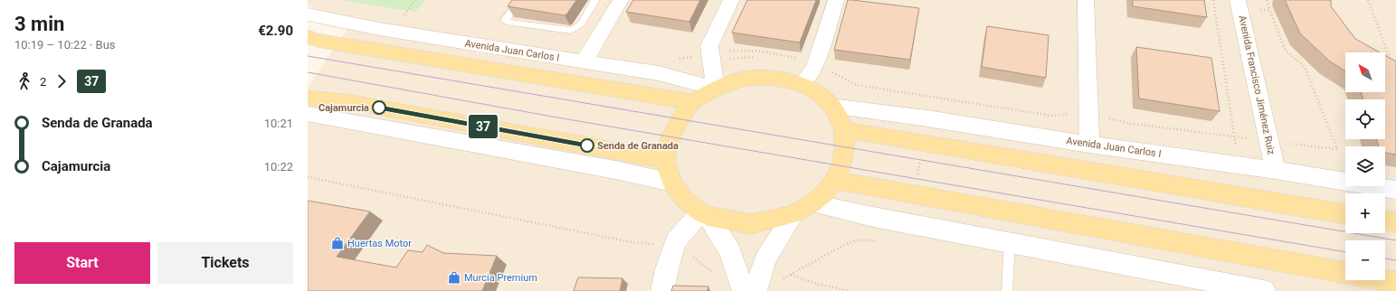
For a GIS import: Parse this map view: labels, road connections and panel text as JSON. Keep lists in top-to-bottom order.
{
  "streets": {
    "street": ["Avenida Juan Carlos I", "Avenida Francisco Jiménez Ruiz"]
  },
  "crossings": [
    ["Avenida Juan Carlos I", "Avenida Francisco Jiménez Ruiz"]
  ],
  "places": {
    "other": ["Cajamurcia", "Senda de Granada"],
    "shop": ["Huertas Motor", "Murcia Premium"]
  },
  "lines": ["bus line 37"],
  "north": "top left",
  "page": {
    "heading": ["3 min", "10:19 – 10:22 · Bus", "€2.90"],
    "on_map": "37",
    "map_buttons": ["+", "−"],
    "legs": ["2", "37"],
    "list": [
      {
        "name": "Senda de Granada",
        "value": "10:21"
      },
      {
        "name": "Cajamurcia",
        "value": "10:22"
      }
    ],
    "buttons": ["Start", "Tickets"]
  }
}
